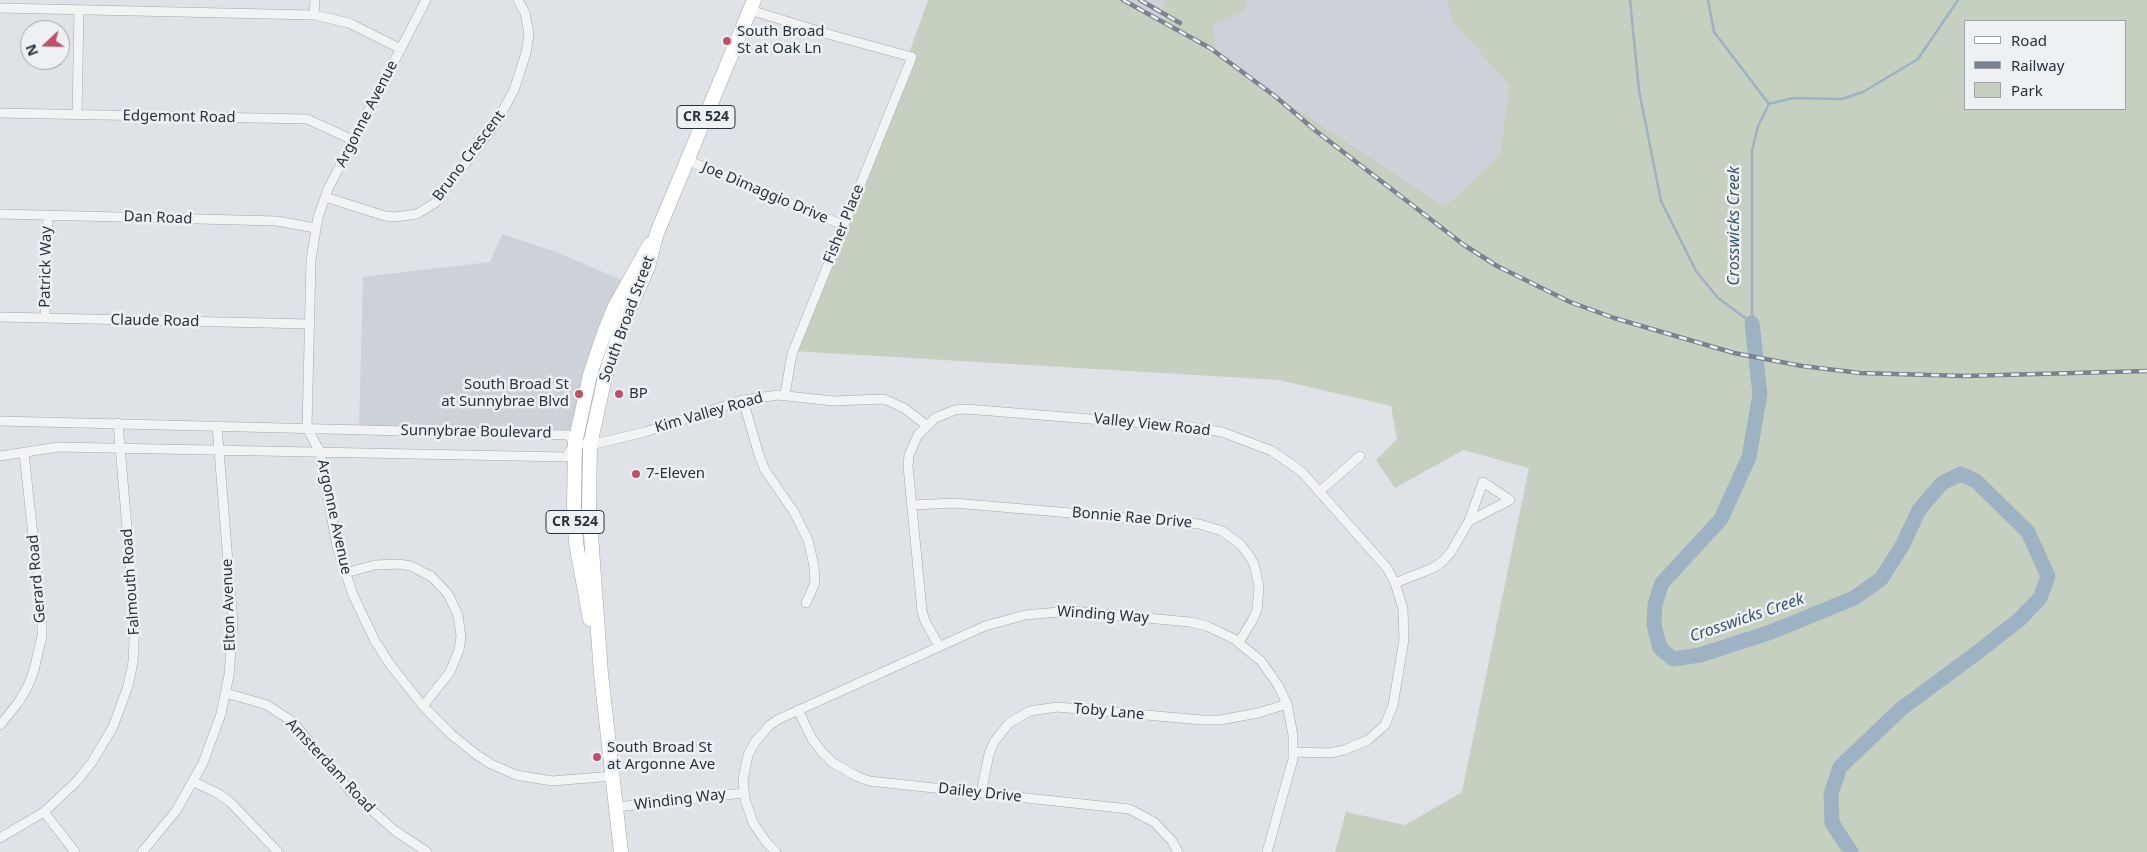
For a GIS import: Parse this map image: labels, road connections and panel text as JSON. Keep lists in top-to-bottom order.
{
  "streets": {
    "main road": ["CR 524", "South Broad Street"],
    "street": [
      "Argonne Avenue",
      "Edgemont Road",
      "Bruno Crescent",
      "Joe Dimaggio Drive",
      "Dan Road",
      "Fisher Place",
      "Patrick Way",
      "Claude Road",
      "Kim Valley Road",
      "Valley View Road",
      "Sunnybrae Boulevard",
      "Bonnie Rae Drive",
      "Gerard Road",
      "Falmouth Road",
      "Elton Avenue",
      "Winding Way",
      "Toby Lane",
      "Amsterdam Road",
      "Dailey Drive"
    ]
  },
  "crossings": [
    ["Argonne Avenue", "Edgemont Road"],
    ["Argonne Avenue", "Bruno Crescent"],
    ["Argonne Avenue", "Dan Road"],
    ["Argonne Avenue", "South Broad Street"],
    ["Argonne Avenue", "Claude Road"],
    ["Argonne Avenue", "Sunnybrae Boulevard"],
    ["Joe Dimaggio Drive", "Fisher Place"],
    ["Joe Dimaggio Drive", "South Broad Street"],
    ["Dan Road", "Patrick Way"],
    ["Fisher Place", "South Broad Street"],
    ["Fisher Place", "Kim Valley Road"],
    ["Patrick Way", "Claude Road"],
    ["South Broad Street", "Kim Valley Road"],
    ["South Broad Street", "Sunnybrae Boulevard"],
    ["South Broad Street", "Winding Way"],
    ["Kim Valley Road", "Valley View Road"],
    ["Kim Valley Road", "Sunnybrae Boulevard"],
    ["Valley View Road", "Bonnie Rae Drive"],
    ["Valley View Road", "Winding Way"],
    ["Sunnybrae Boulevard", "Gerard Road"],
    ["Sunnybrae Boulevard", "Falmouth Road"],
    ["Sunnybrae Boulevard", "Elton Avenue"],
    ["Bonnie Rae Drive", "Winding Way"],
    ["Elton Avenue", "Amsterdam Road"],
    ["Winding Way", "Toby Lane"],
    ["Winding Way", "Dailey Drive"],
    ["Toby Lane", "Dailey Drive"]
  ],
  "water": ["Crosswicks Creek"],
  "places": [
    "South Broad St at Oak Ln",
    "South Broad St at Sunnybrae Blvd",
    "BP",
    "7-Eleven",
    "South Broad St at Argonne Ave"
  ],
  "legend": ["Road", "Railway", "Park"],
  "north": "left"
}
